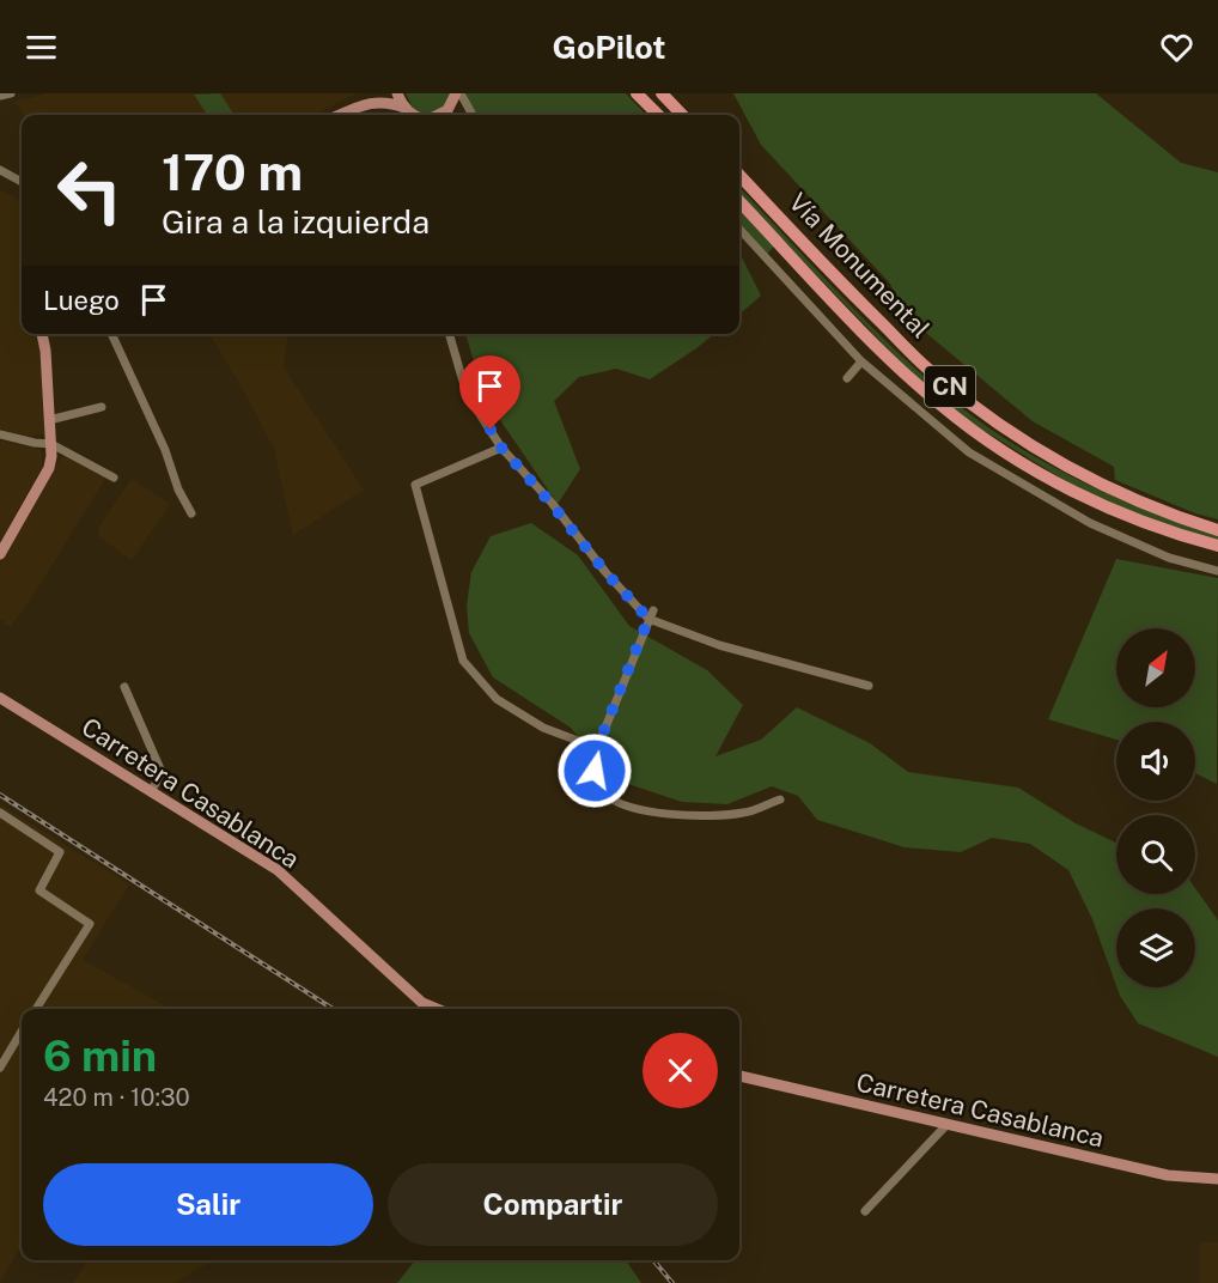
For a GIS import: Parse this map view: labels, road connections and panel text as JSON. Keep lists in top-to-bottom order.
{
  "streets": {
    "highway": ["Vía Monumental", "CN"],
    "main road": ["Carretera Casablanca"]
  },
  "north": "top right",
  "page": {
    "header": "GoPilot",
    "turn": ["170 m", "Gira a la izquierda"],
    "then": "Luego",
    "heading": ["6 min", "420 m · 10:30"],
    "buttons": ["Salir", "Compartir"]
  }
}
